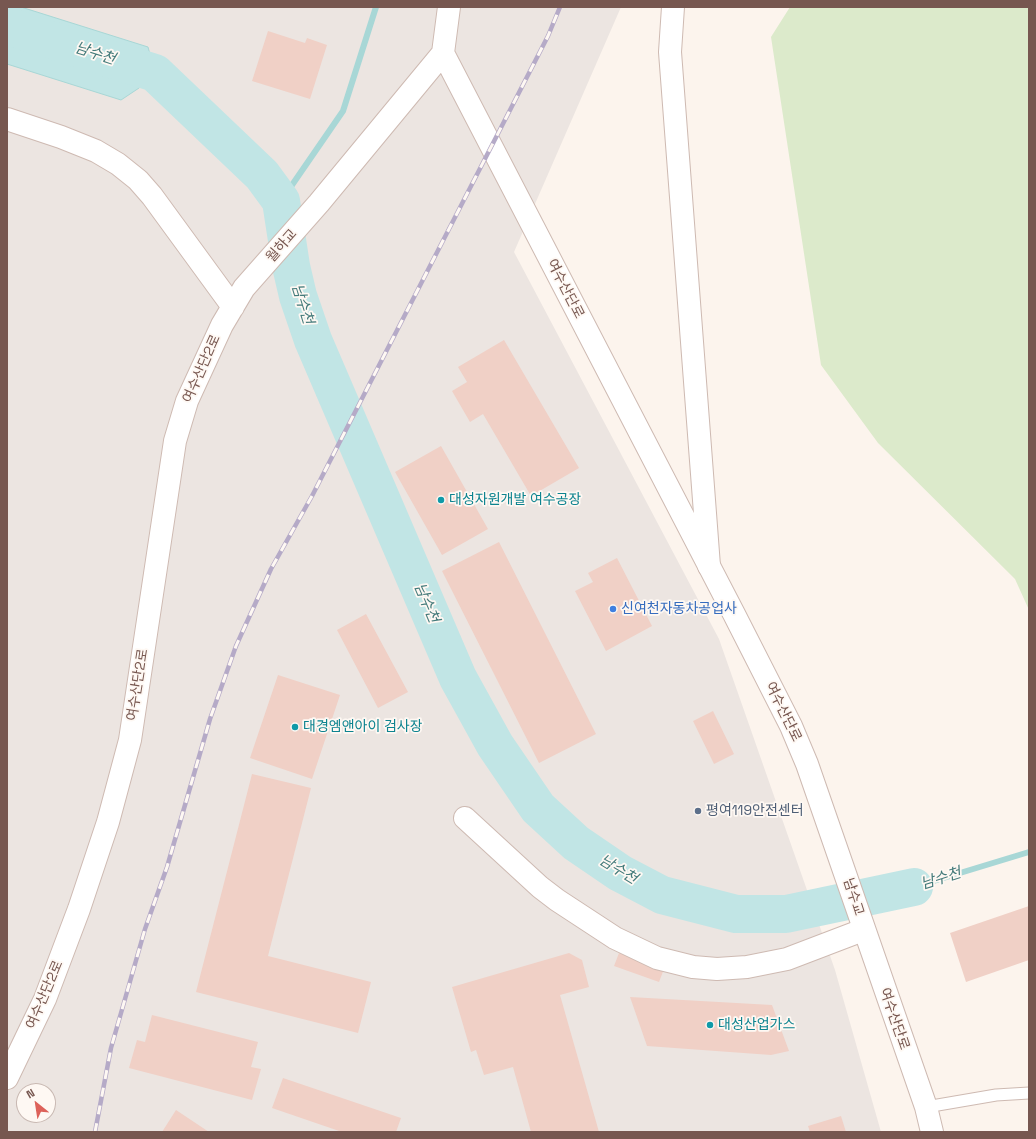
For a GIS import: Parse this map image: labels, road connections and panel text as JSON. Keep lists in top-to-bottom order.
{
  "streets": {
    "street": [
      "월하교",
      "여수산단로",
      "여수산단2로",
      "남수교"
    ]
  },
  "crossings": [
    ["월하교", "여수산단로"],
    ["월하교", "여수산단2로"],
    ["여수산단로", "남수교"]
  ],
  "water": ["남수천"],
  "places": [
    "대성자원개발 여수공장",
    "신여천자동차공업사",
    "대경엠앤아이 검사장",
    "평여119안전센터",
    "대성산업가스"
  ],
  "north": "top left"
}
